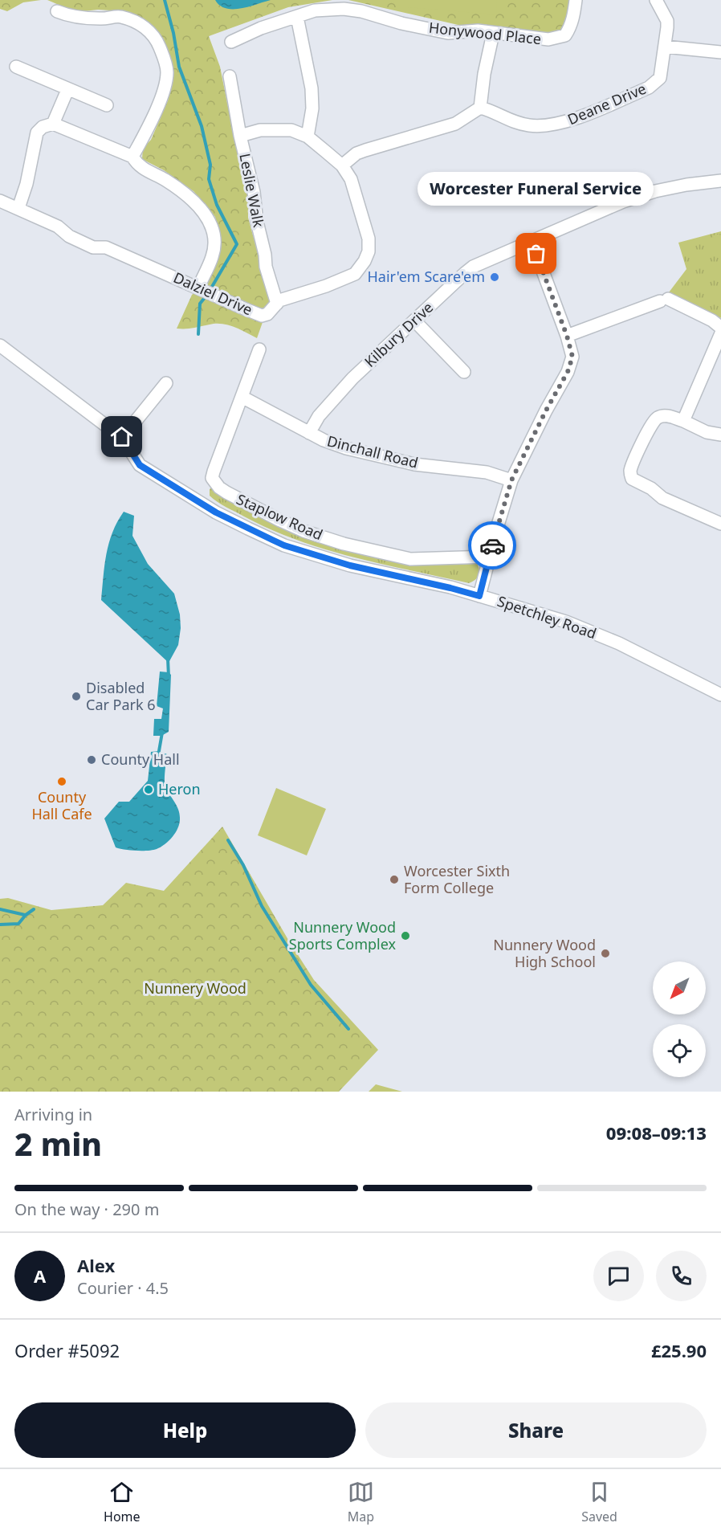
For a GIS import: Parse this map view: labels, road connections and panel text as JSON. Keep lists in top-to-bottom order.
{
  "streets": {
    "street": [
      "Honywood Place",
      "Deane Drive",
      "Leslie Walk",
      "Dalziel Drive",
      "Kilbury Drive",
      "Dinchall Road",
      "Staplow Road",
      "Spetchley Road"
    ]
  },
  "crossings": [
    ["Leslie Walk", "Dalziel Drive"],
    ["Kilbury Drive", "Dinchall Road"],
    ["Dinchall Road", "Staplow Road"]
  ],
  "parks": ["Nunnery Wood"],
  "places": [
    "Worcester Funeral Service",
    "Hair'em Scare'em",
    "Disabled Car Park 6",
    "County Hall",
    "County Hall Cafe",
    "Heron",
    "Worcester Sixth Form College",
    "Nunnery Wood Sports Complex",
    "Nunnery Wood High School"
  ],
  "north": "bottom left",
  "page": {
    "bubble": "Worcester Funeral Service",
    "heading": ["2 min", "Arriving in", "09:08–09:13"],
    "panel": [
      "Alex",
      "Courier · 4.5",
      "Order #5092",
      "£25.90"
    ],
    "bar": "On the way · 290 m",
    "round": "A",
    "buttons": ["Help", "Share"],
    "tabs": ["Home", "Map", "Saved"]
  }
}
